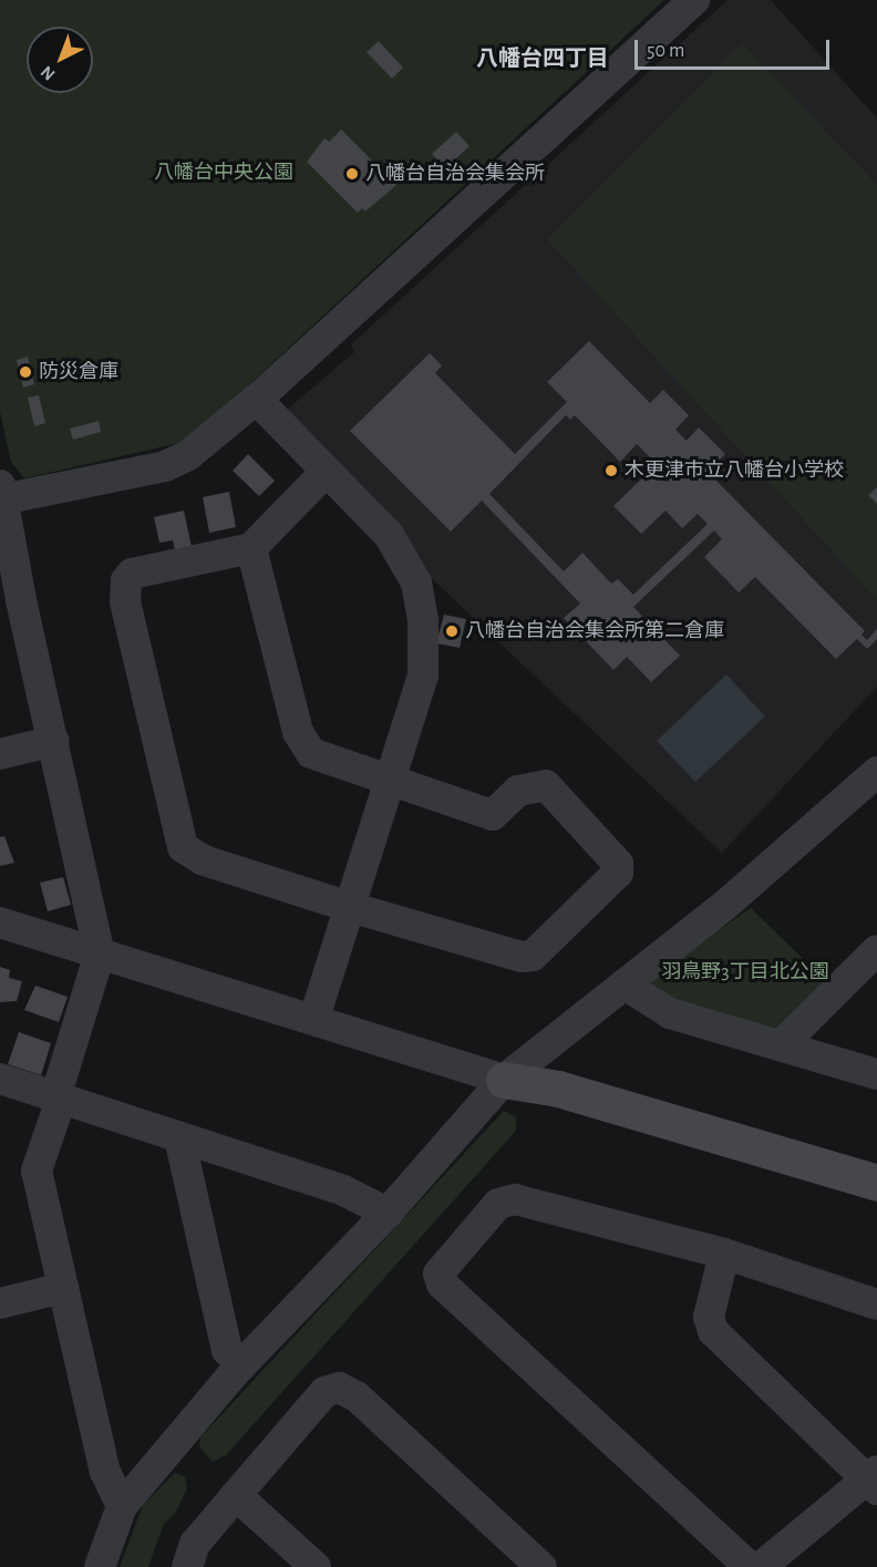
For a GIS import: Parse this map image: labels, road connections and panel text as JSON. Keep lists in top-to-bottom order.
{
  "districts": ["八幡台四丁目"],
  "parks": ["八幡台中央公園", "羽鳥野3丁目北公園"],
  "places": [
    "八幡台自治会集会所",
    "防災倉庫",
    "木更津市立八幡台小学校",
    "八幡台自治会集会所第二倉庫"
  ],
  "scale_bar": "50 m",
  "north": "bottom left"
}
